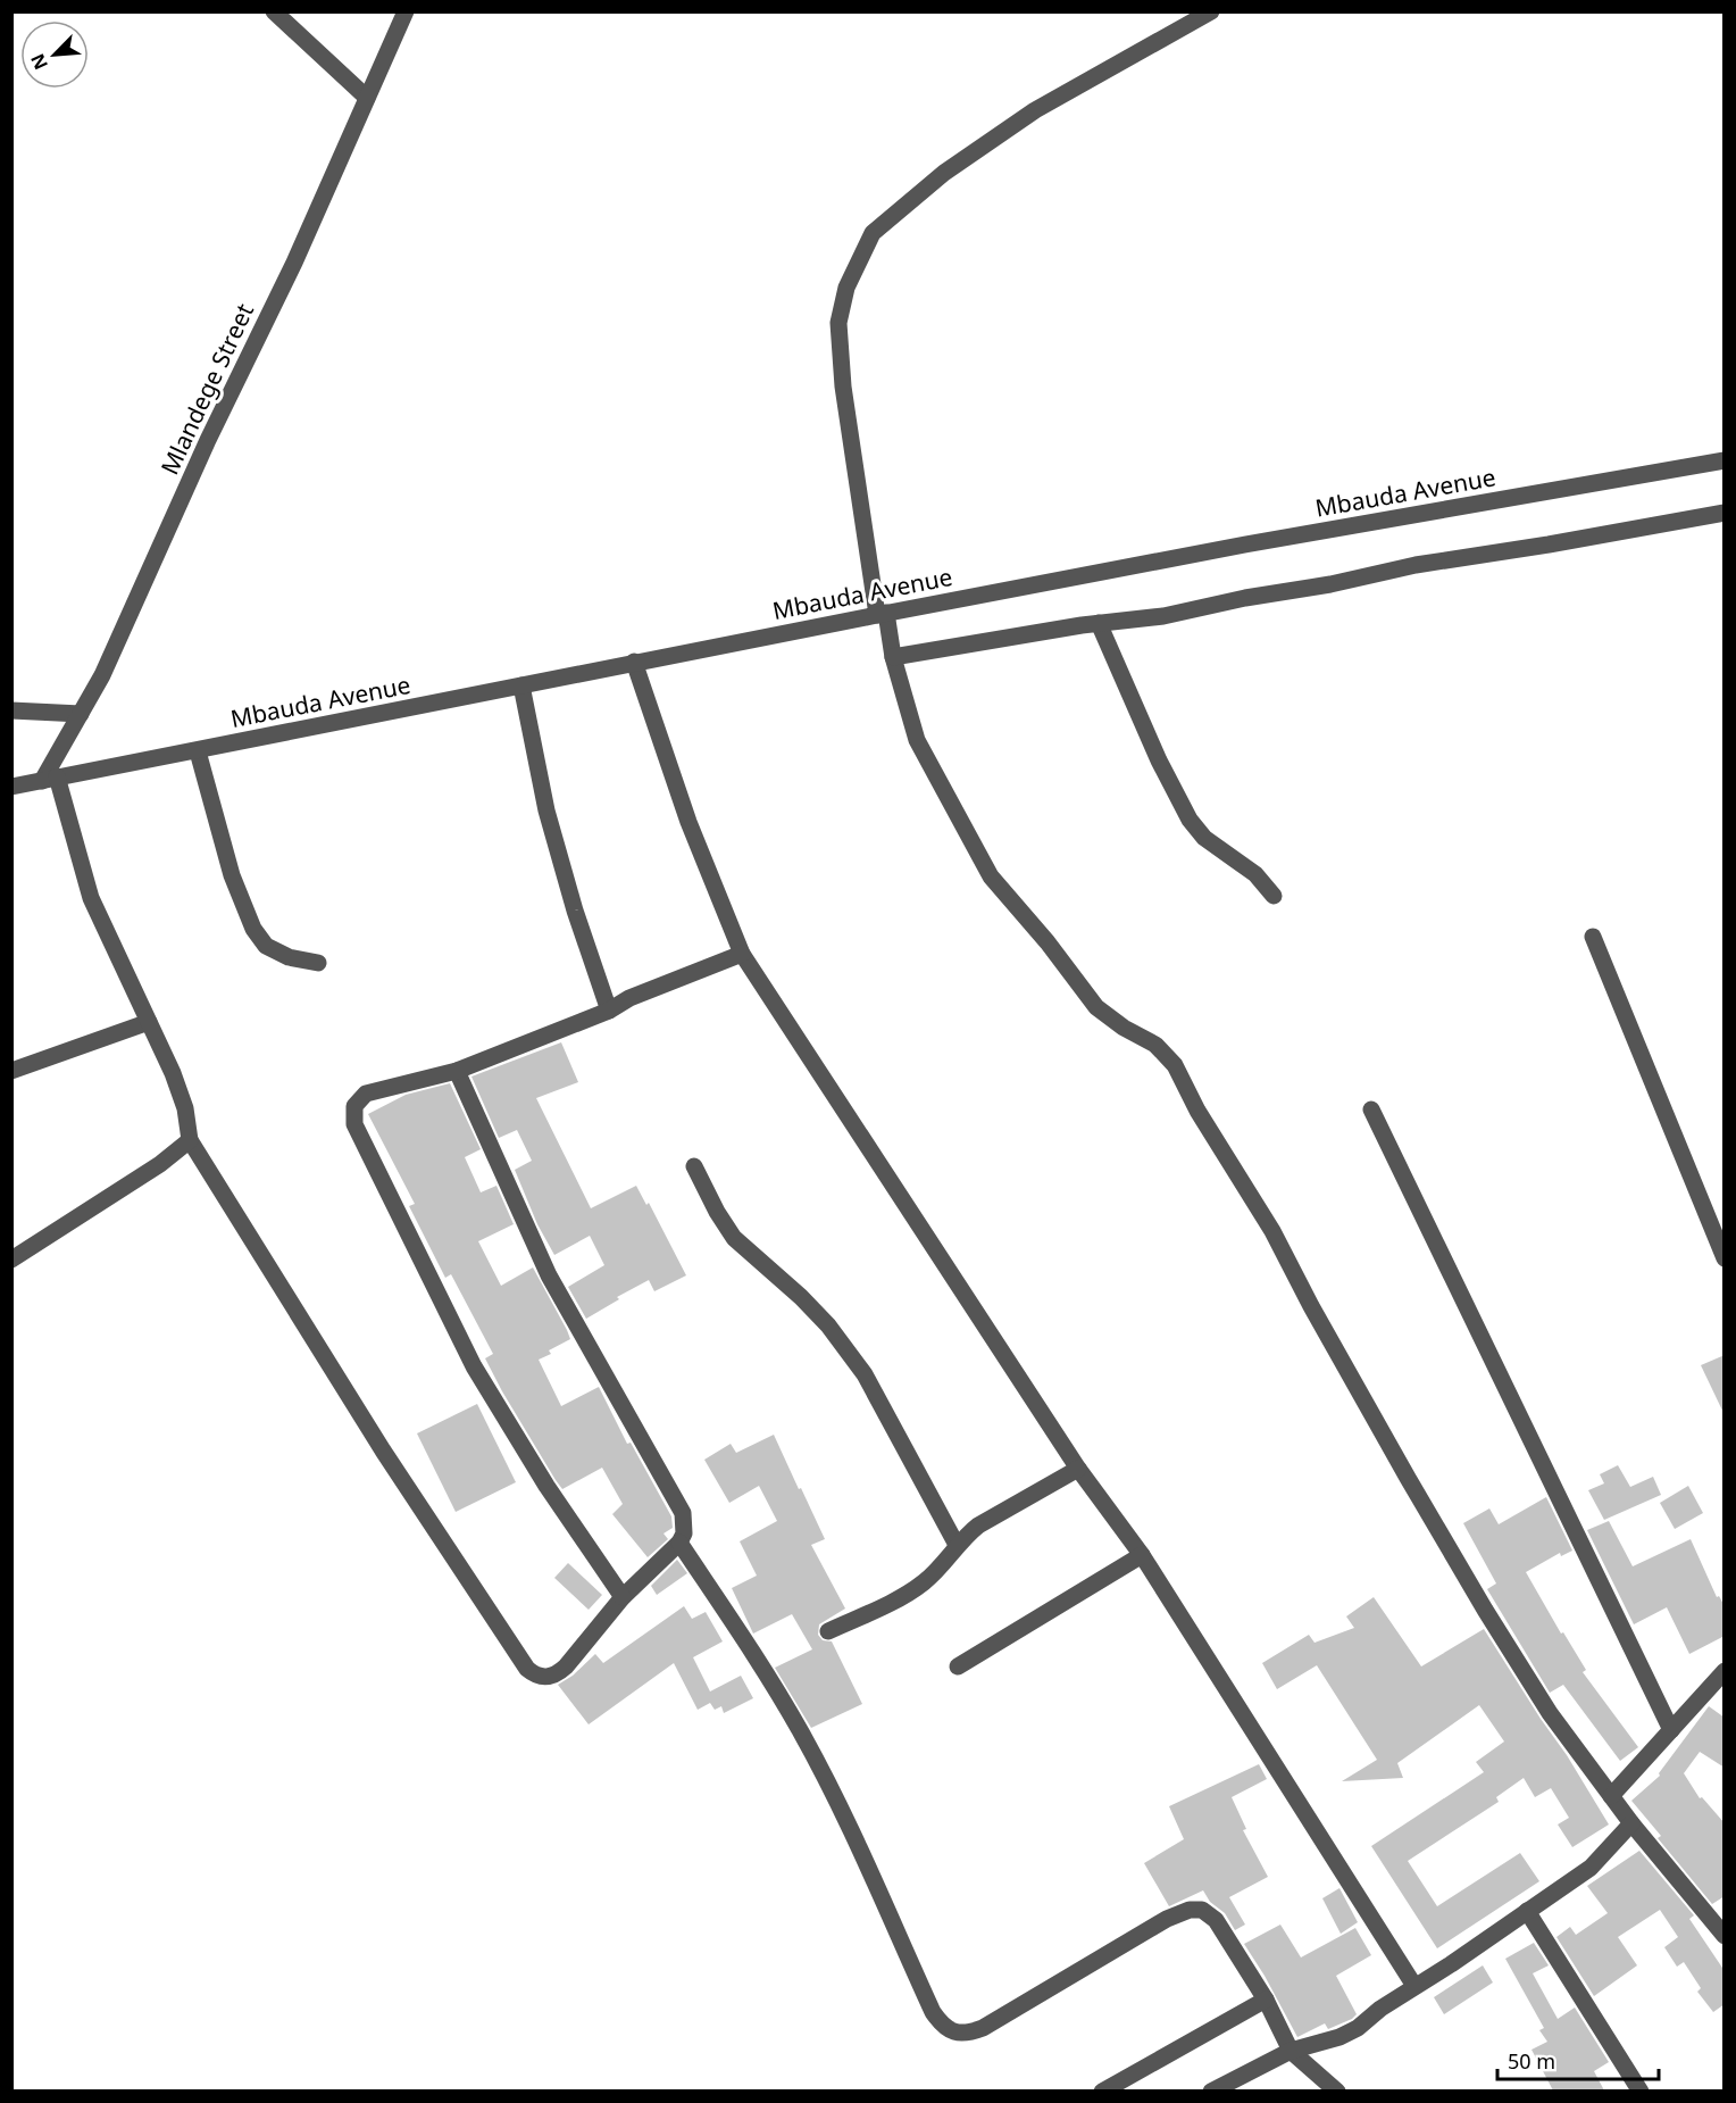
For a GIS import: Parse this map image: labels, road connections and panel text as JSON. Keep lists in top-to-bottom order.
{
  "streets": {
    "street": ["Mlandege Street", "Mbauda Avenue"]
  },
  "crossings": [
    ["Mlandege Street", "Mbauda Avenue"]
  ],
  "scale_bar": "50 m",
  "north": "bottom left"
}
